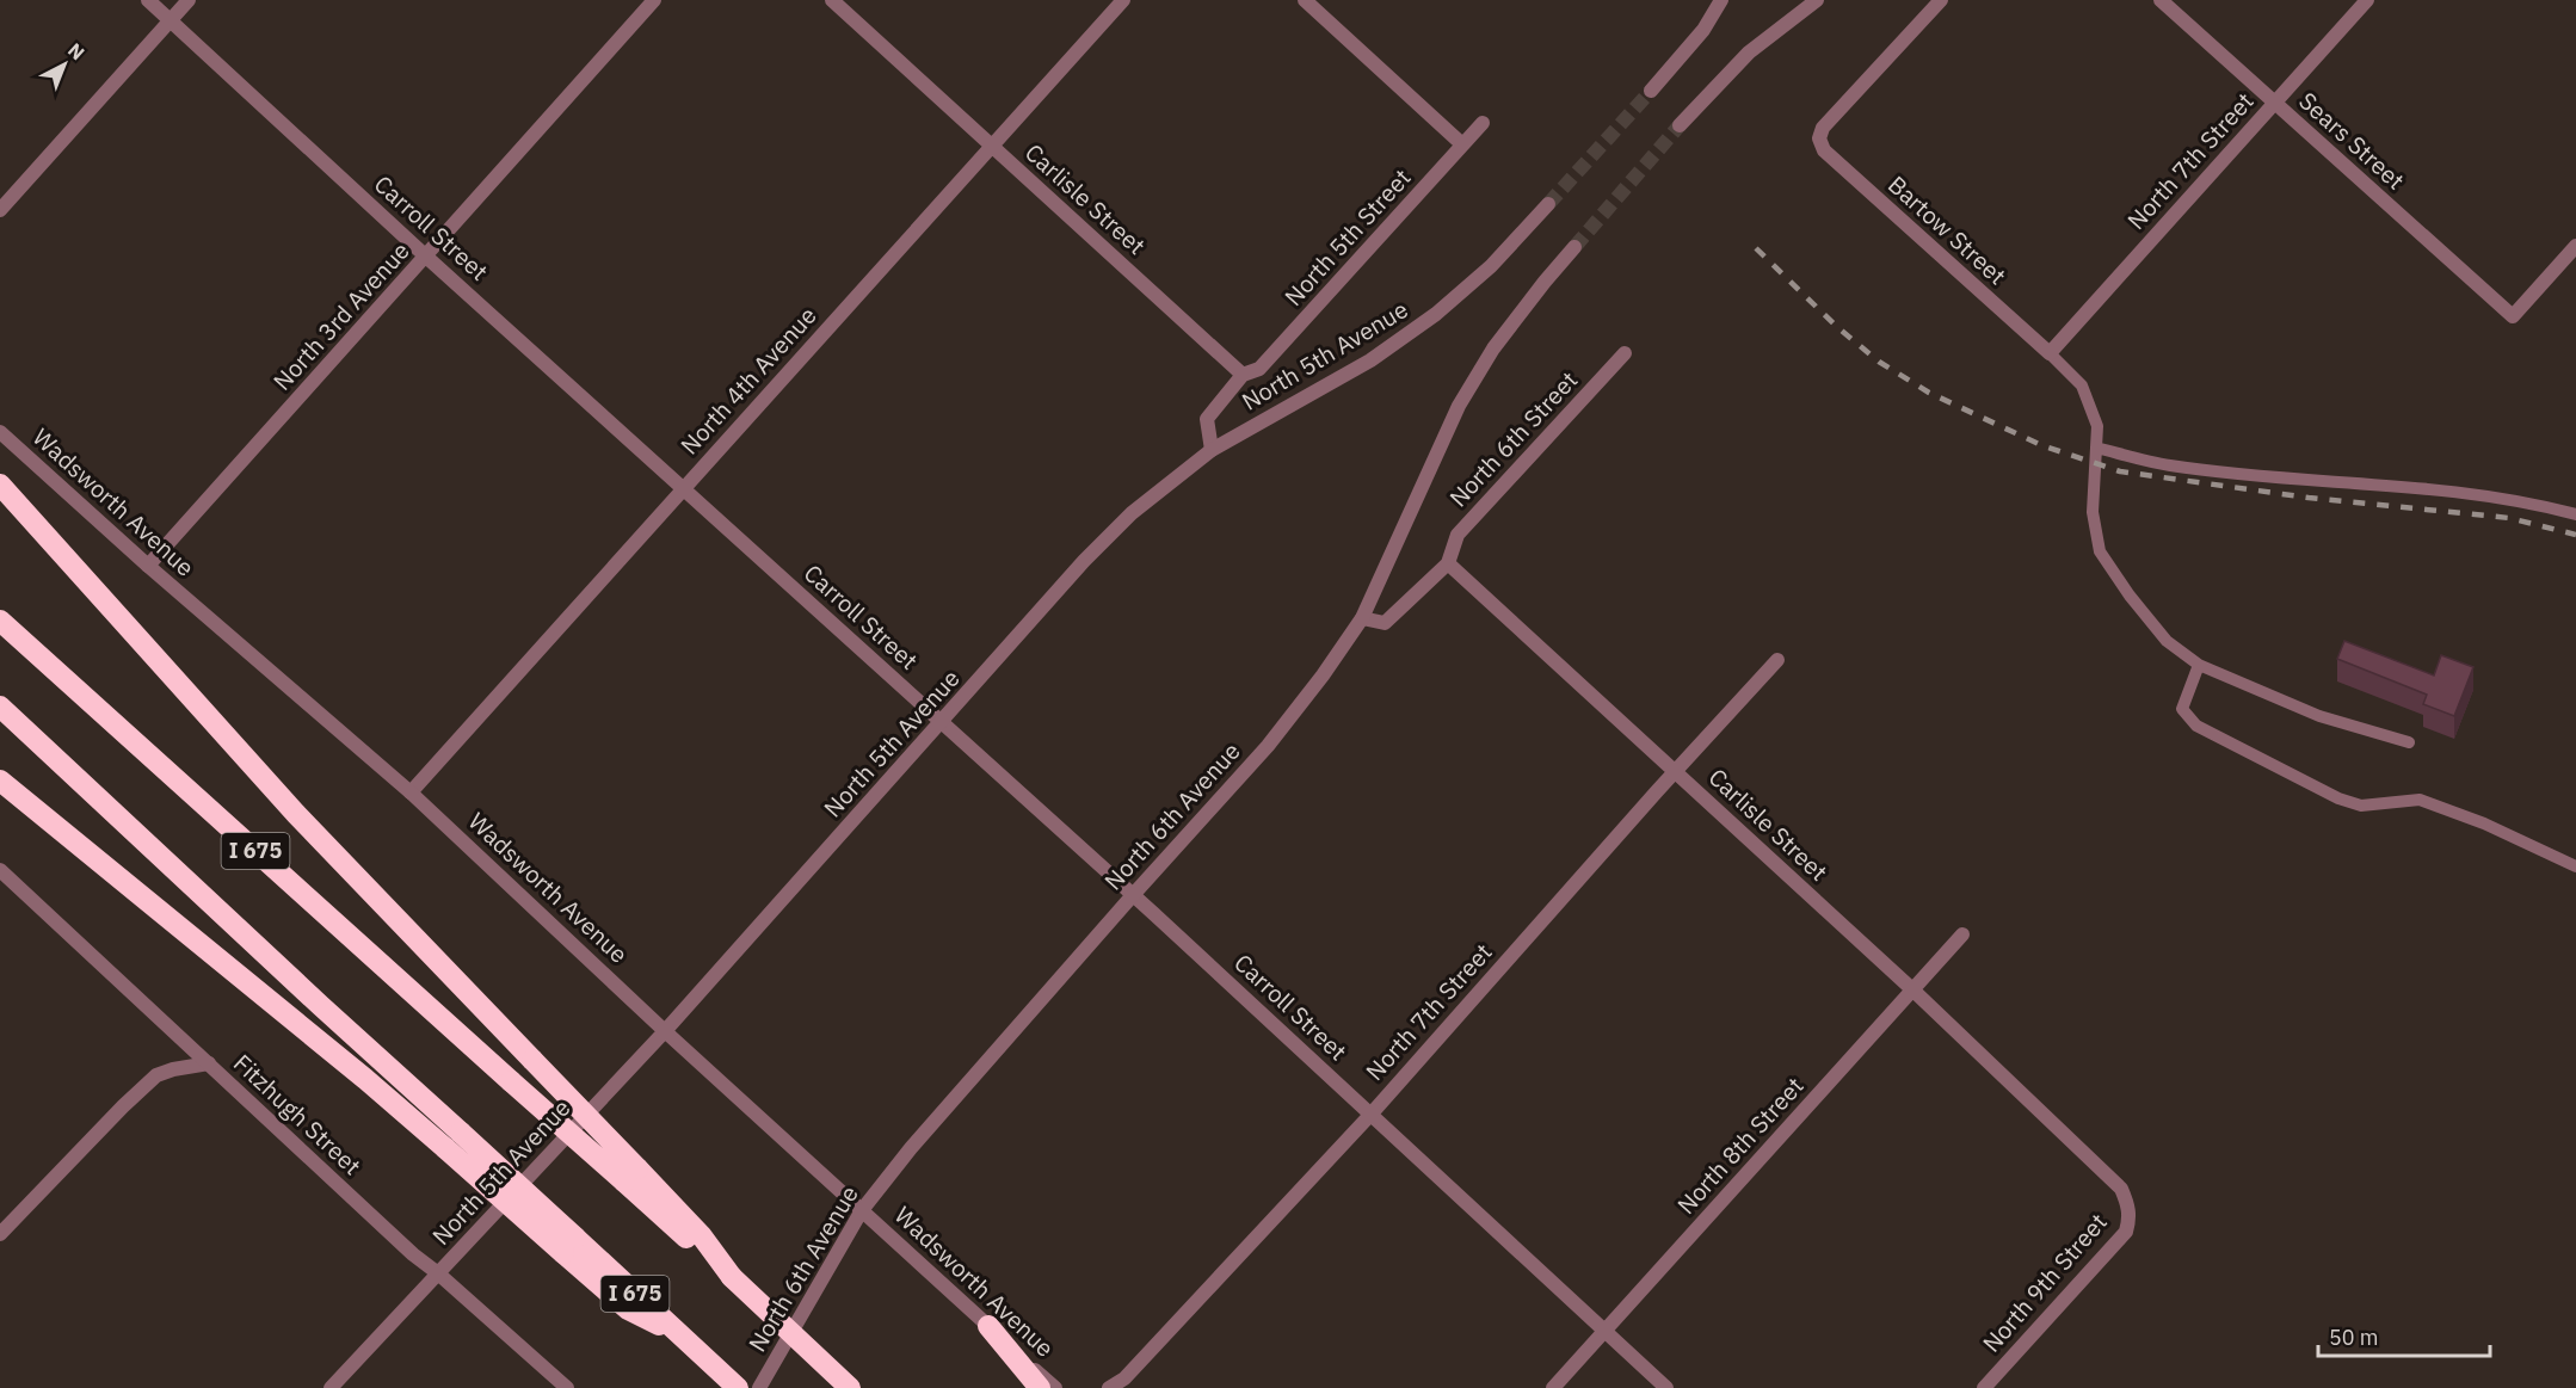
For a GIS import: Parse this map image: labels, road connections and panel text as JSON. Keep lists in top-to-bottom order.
{
  "streets": {
    "highway": ["I 675"],
    "street": [
      "Sears Street",
      "North 7th Street",
      "Carlisle Street",
      "Carroll Street",
      "Bartow Street",
      "North 5th Street",
      "North 3rd Avenue",
      "North 5th Avenue",
      "North 4th Avenue",
      "North 6th Street",
      "Wadsworth Avenue",
      "North 6th Avenue",
      "Fitzhugh Street",
      "North 8th Street",
      "North 9th Street"
    ]
  },
  "crossings": [
    ["Sears Street", "North 7th Street"],
    ["North 7th Street", "Carlisle Street"],
    ["North 7th Street", "Carroll Street"],
    ["North 7th Street", "Bartow Street"],
    ["Carlisle Street", "North 5th Street"],
    ["Carlisle Street", "North 4th Avenue"],
    ["Carlisle Street", "North 6th Street"],
    ["Carlisle Street", "North 8th Street"],
    ["Carlisle Street", "North 9th Street"],
    ["Carroll Street", "North 3rd Avenue"],
    ["Carroll Street", "North 5th Avenue"],
    ["Carroll Street", "North 4th Avenue"],
    ["Carroll Street", "North 6th Avenue"],
    ["Carroll Street", "North 8th Street"],
    ["North 3rd Avenue", "Wadsworth Avenue"],
    ["North 5th Avenue", "Wadsworth Avenue"],
    ["North 5th Avenue", "Fitzhugh Street"],
    ["North 4th Avenue", "Wadsworth Avenue"],
    ["Wadsworth Avenue", "North 6th Avenue"]
  ],
  "scale_bar": "50 m",
  "north": "top right"
}
